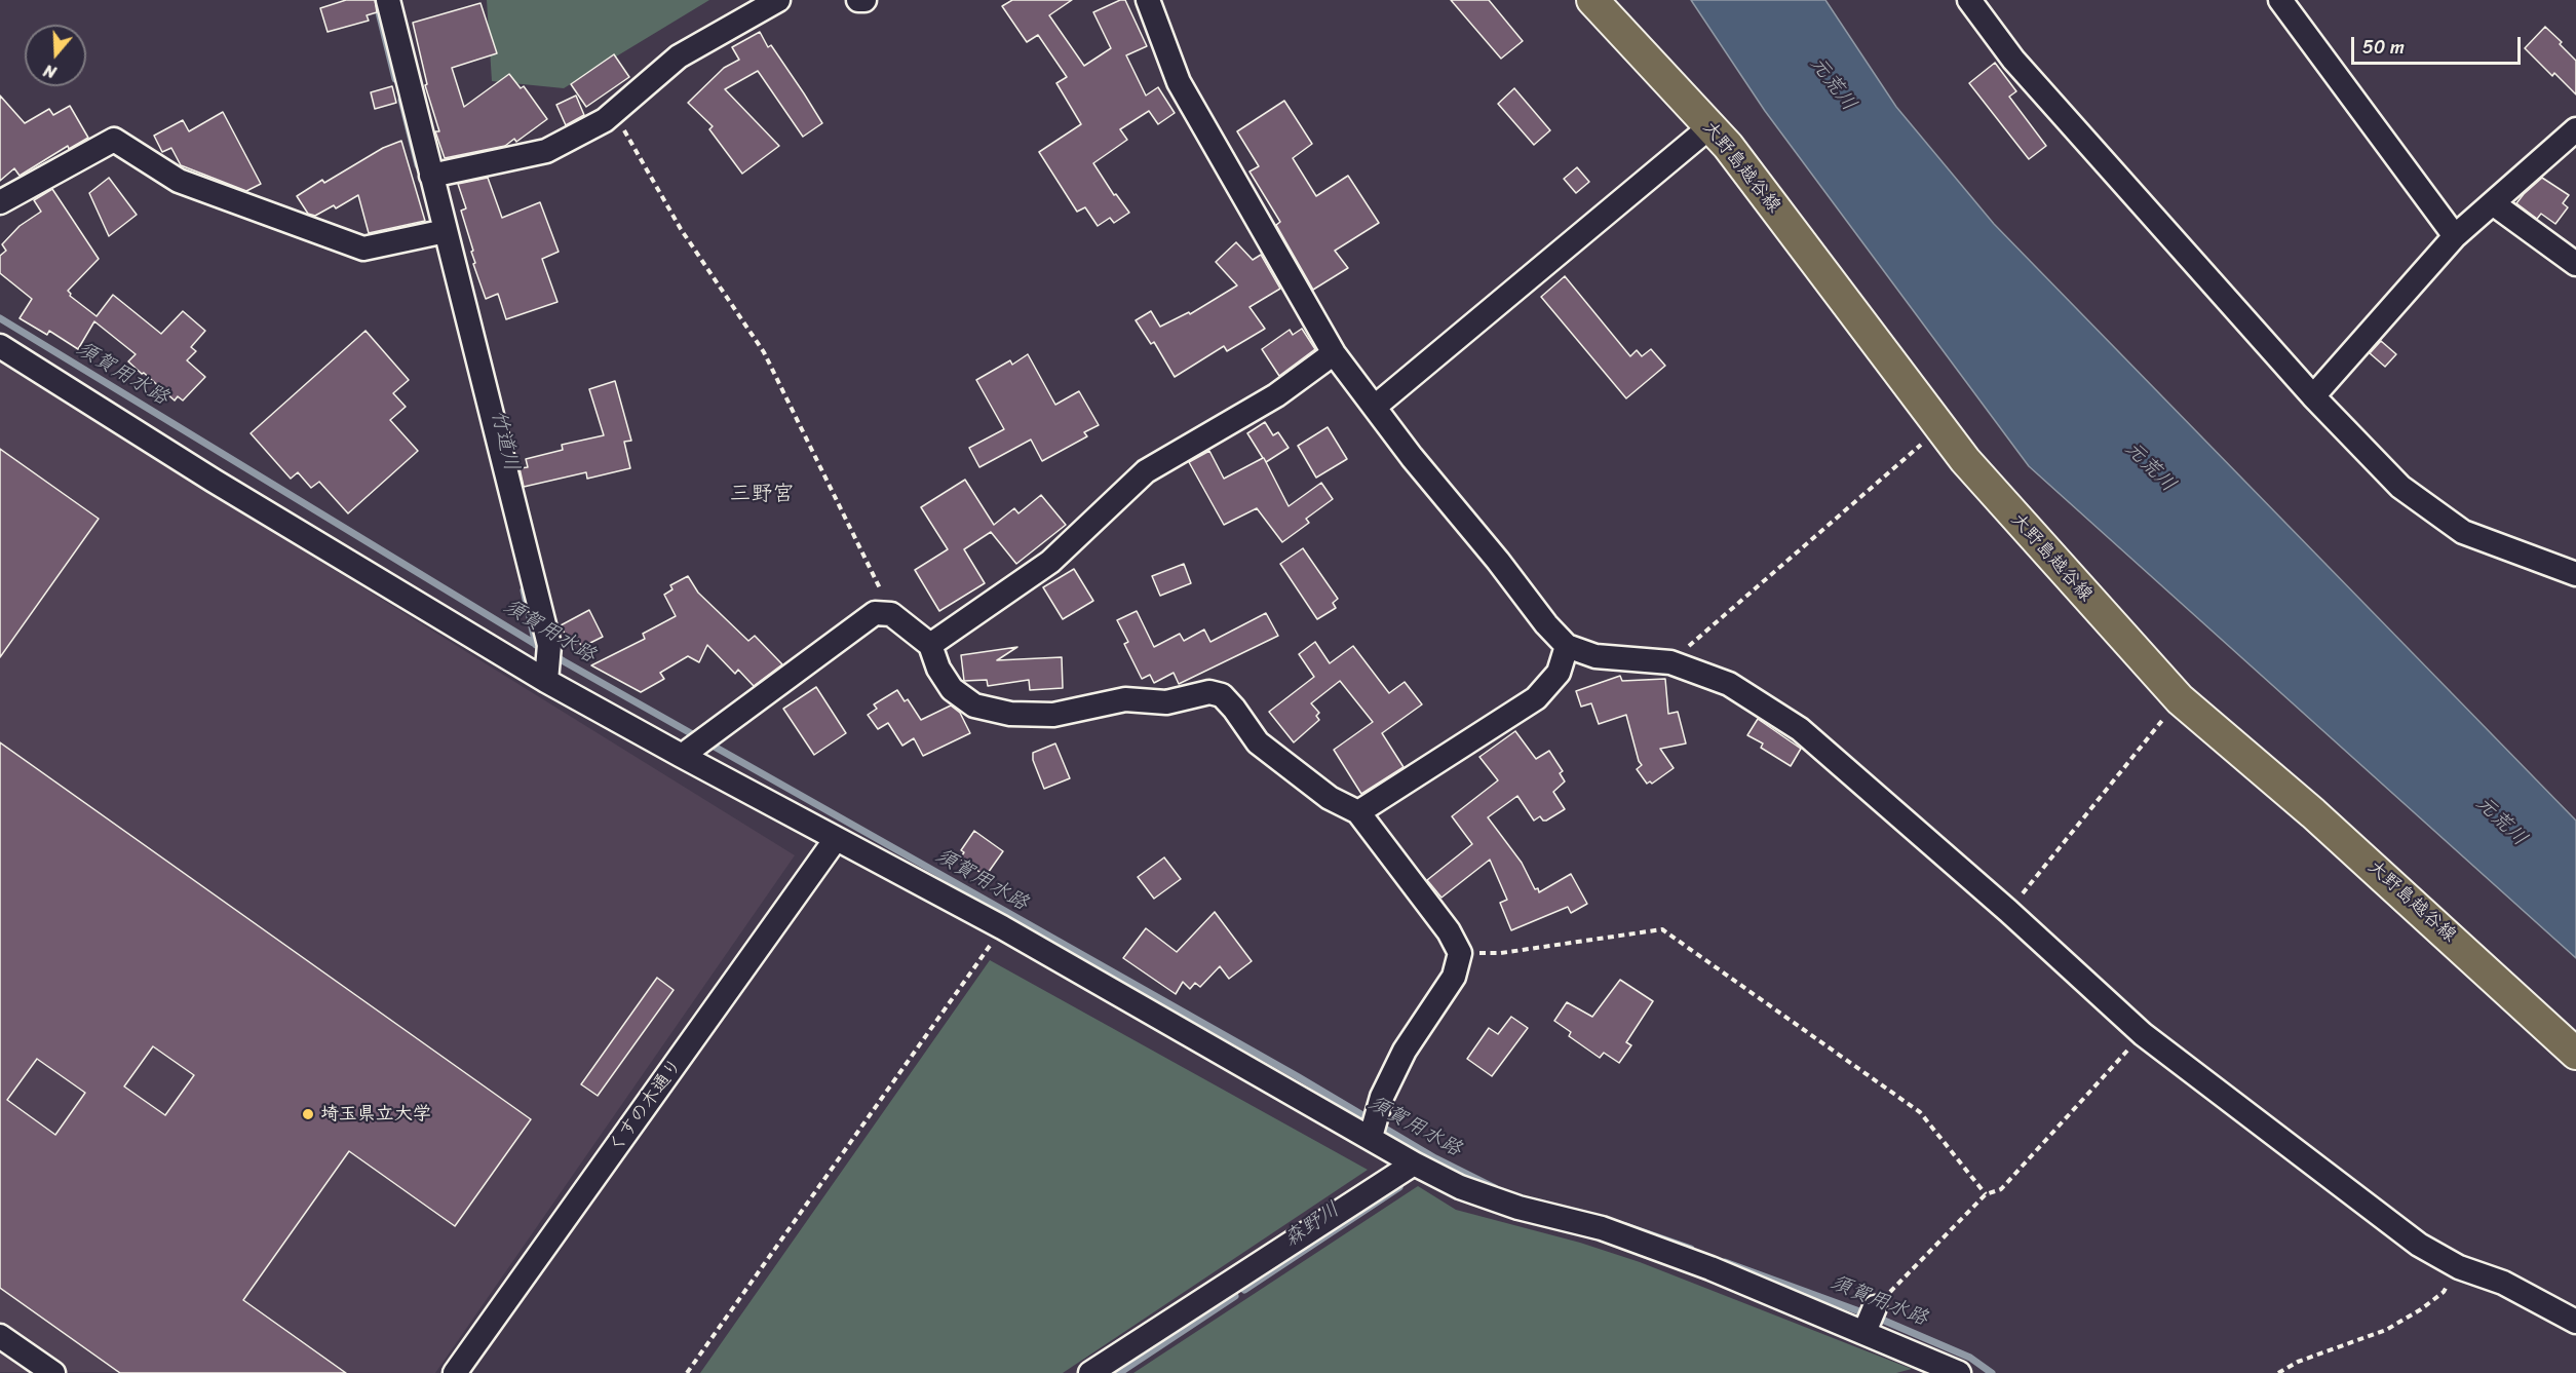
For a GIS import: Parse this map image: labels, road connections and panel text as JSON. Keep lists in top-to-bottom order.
{
  "streets": {
    "main road": ["大野島越谷線"],
    "street": ["くすの木通り"]
  },
  "districts": ["三野宮"],
  "water": [
    "元荒川",
    "須賀用水路",
    "竹道川",
    "森野川"
  ],
  "places": ["埼玉県立大学"],
  "scale_bar": "50 m",
  "north": "bottom"
}
